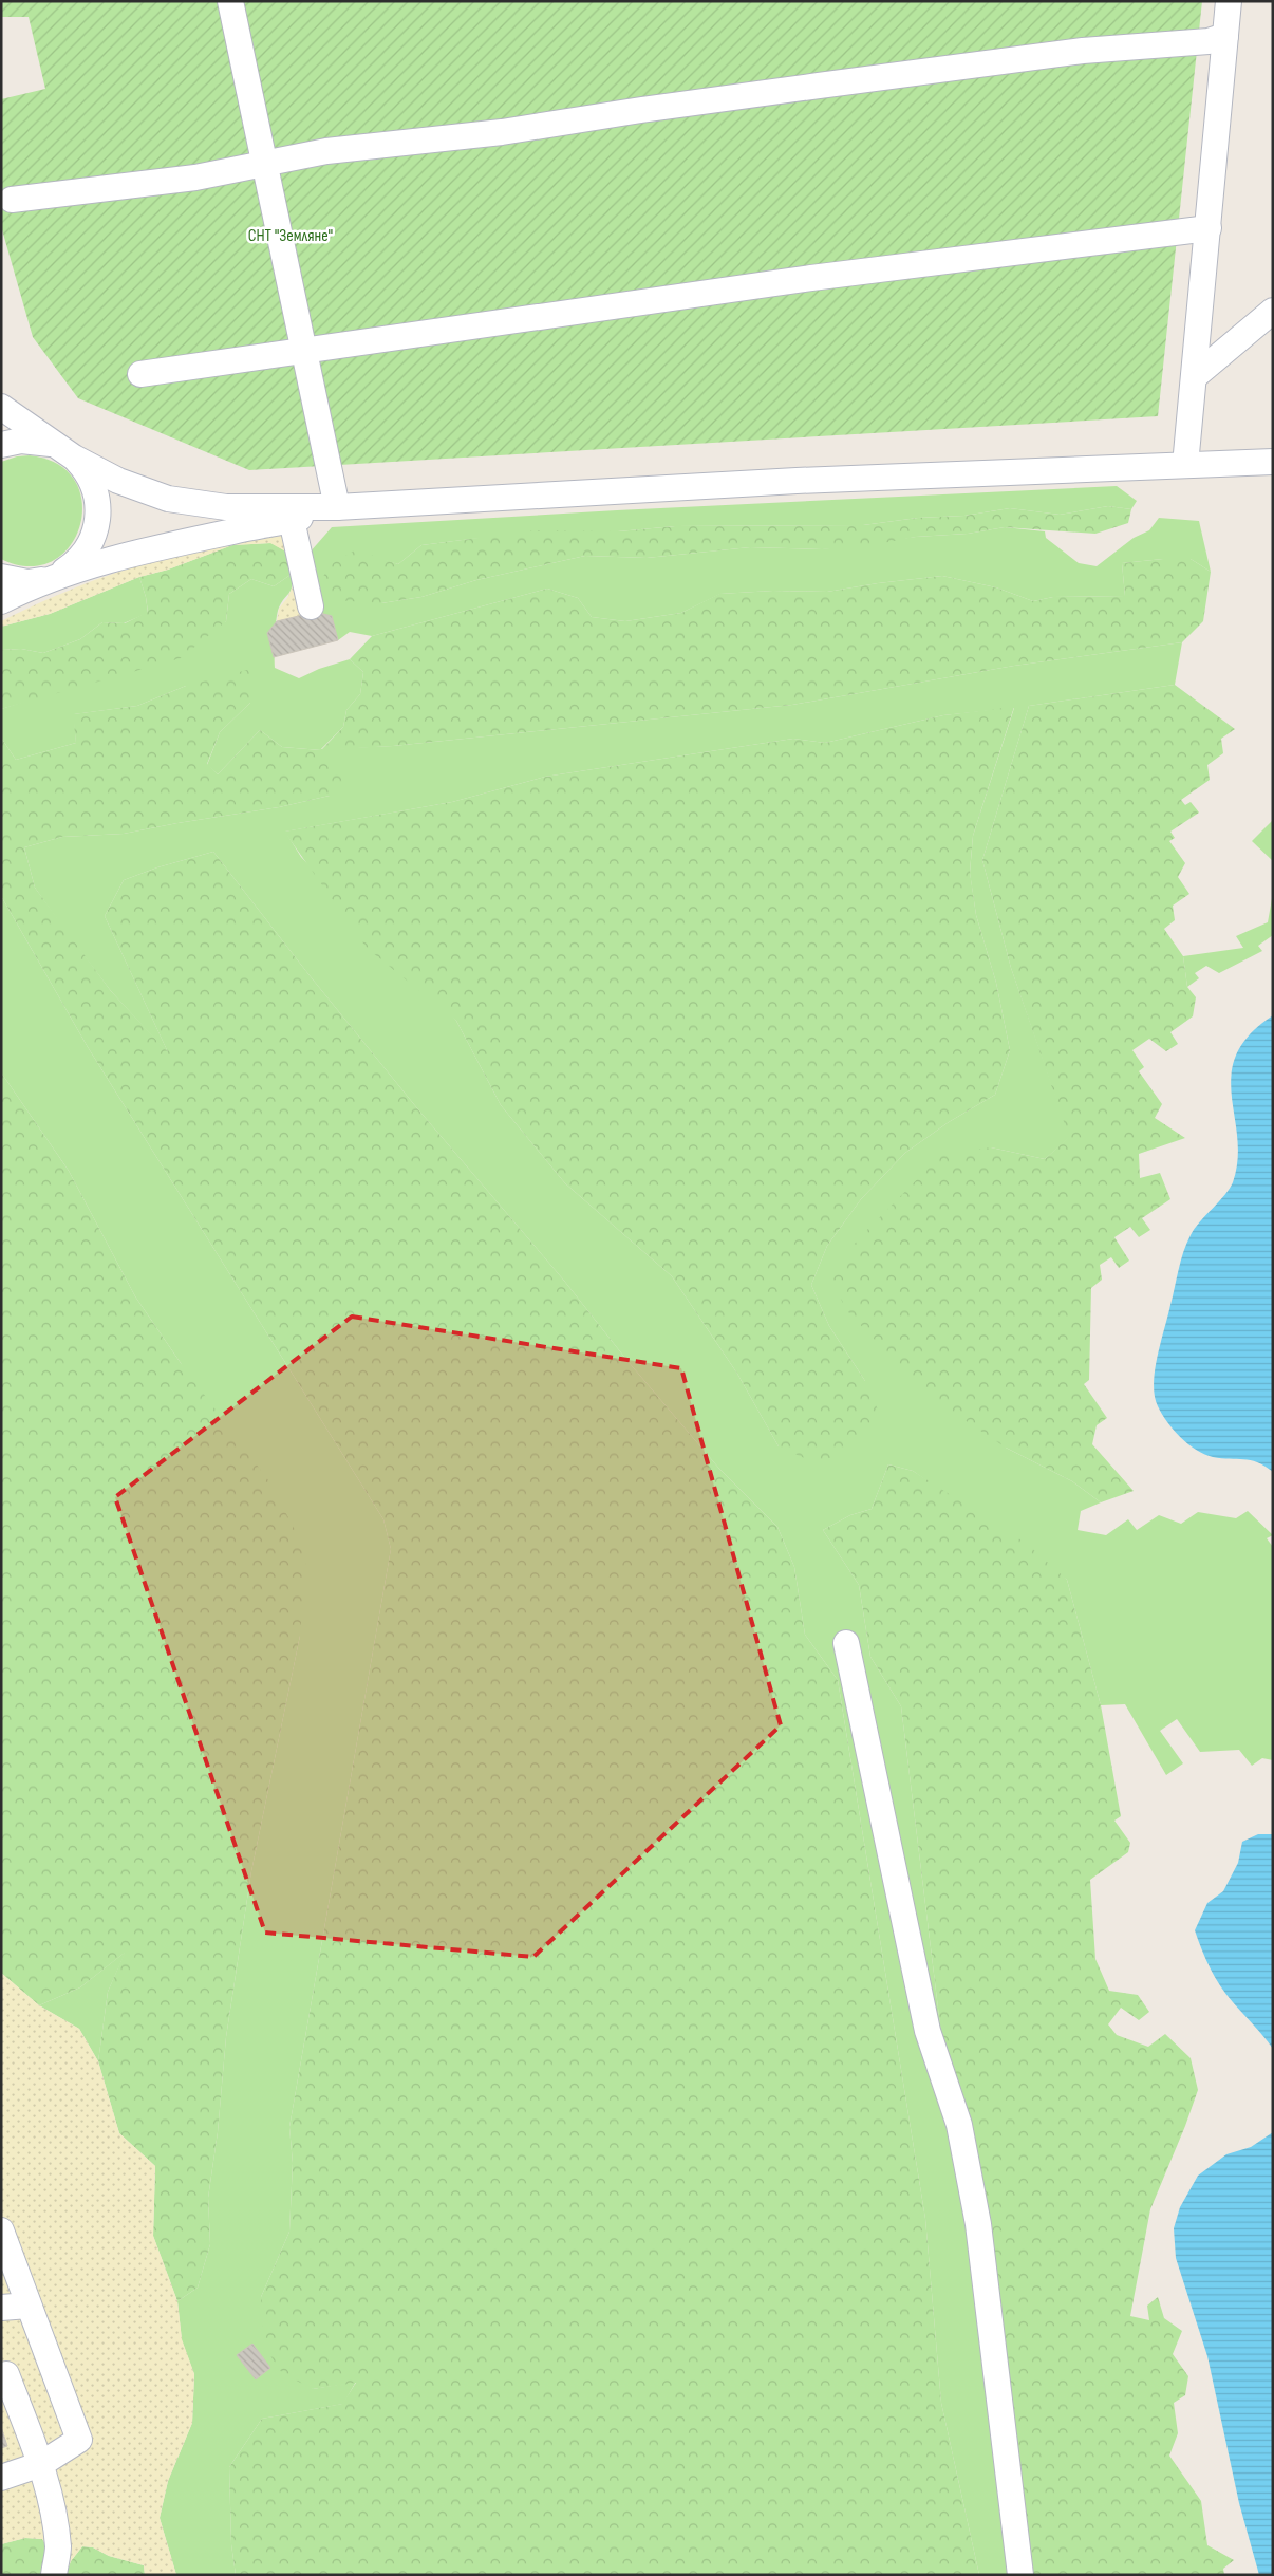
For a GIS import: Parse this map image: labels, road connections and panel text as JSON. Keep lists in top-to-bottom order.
{
  "parks": ["СНТ \"Земляне\""]
}
